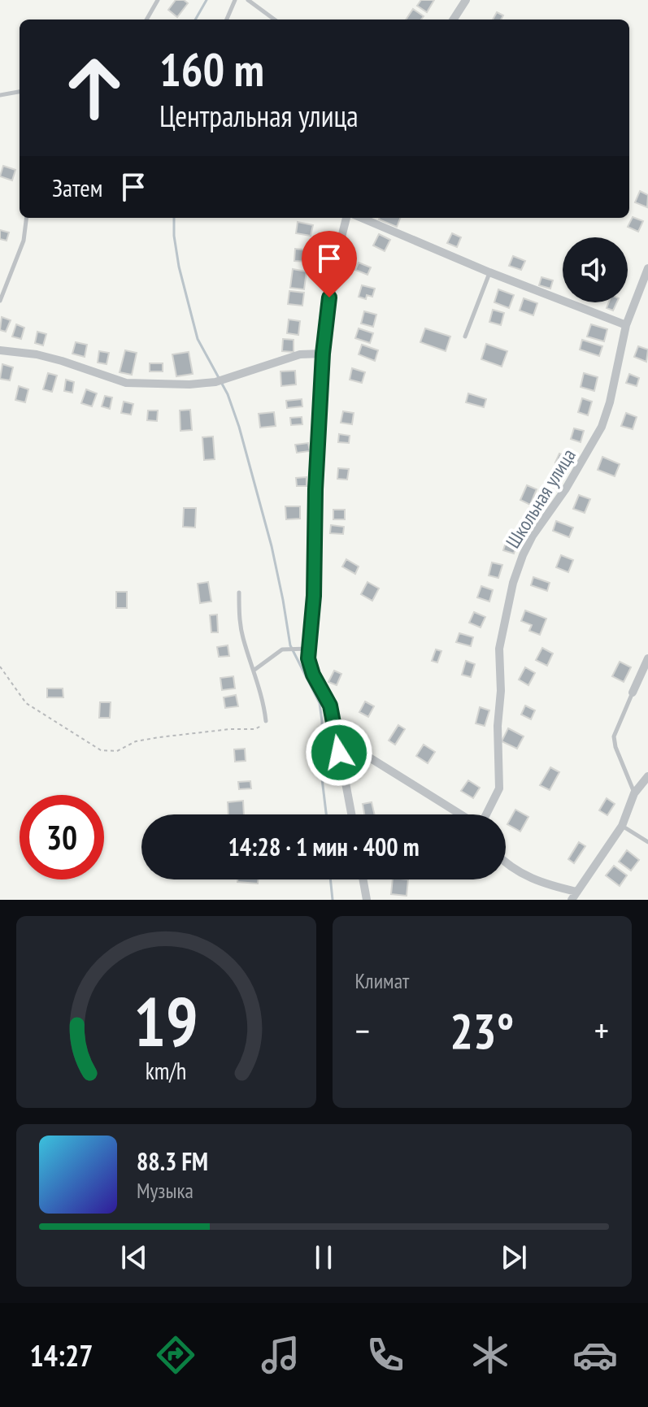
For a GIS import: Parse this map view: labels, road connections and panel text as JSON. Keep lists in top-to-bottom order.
{
  "streets": {
    "street": ["Школьная улица"]
  },
  "page": {
    "turn": ["160 m", "Центральная улица"],
    "then": "Затем",
    "limit": "30",
    "trip": "14:28 · 1 мин · 400 m",
    "tile": "Климат",
    "heat": ["−", "23°", "+"],
    "song": ["88.3 FM", "Музыка"],
    "tabs": "14:27",
    "gauge": ["19", "km/h"]
  }
}
